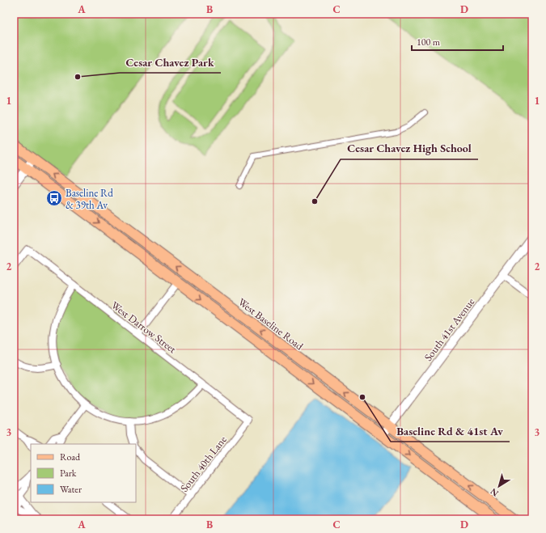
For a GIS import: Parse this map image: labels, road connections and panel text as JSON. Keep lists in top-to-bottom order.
{
  "streets": {
    "main road": ["West Baseline Road"],
    "street": ["West Darrow Street", "South 41st Avenue", "South 40th Lane"]
  },
  "crossings": [
    ["West Baseline Road", "South 41st Avenue"],
    ["West Darrow Street", "South 40th Lane"]
  ],
  "places": {
    "other": ["Cesar Chavez Park", "Cesar Chavez High School", "Baseline Rd & 41st Av"],
    "bus stop": ["Baseline Rd & 39th Av"]
  },
  "legend": ["Road", "Park", "Water"],
  "scale_bar": "100 m",
  "north": "bottom left",
  "grid": {
    "columns": [
      "A",
      "B",
      "C",
      "D"
    ],
    "rows": ["1", "2", "3"]
  }
}
